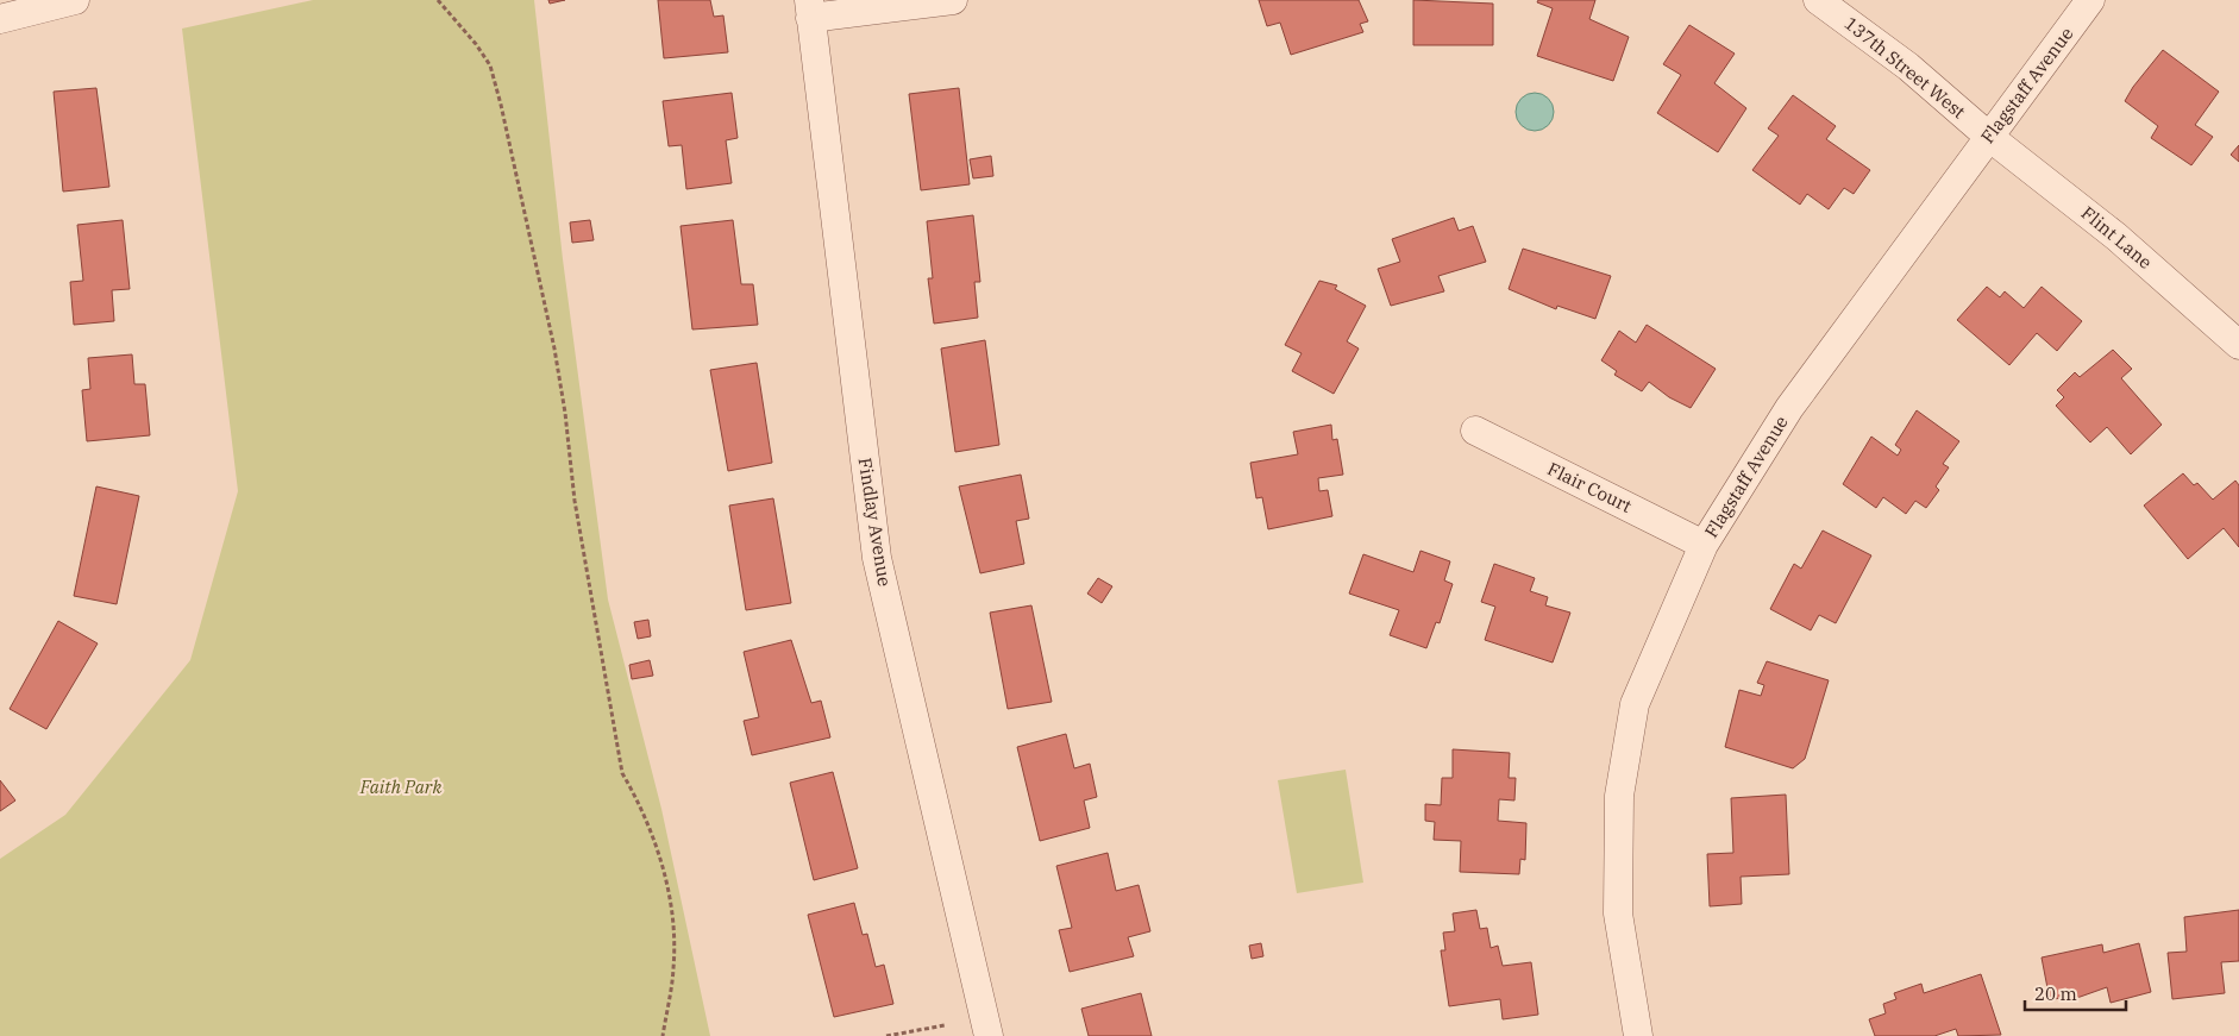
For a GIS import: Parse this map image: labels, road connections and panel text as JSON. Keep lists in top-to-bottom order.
{
  "streets": {
    "street": [
      "137th Street West",
      "Flagstaff Avenue",
      "Flint Lane",
      "Flair Court",
      "Findlay Avenue"
    ]
  },
  "crossings": [
    ["137th Street West", "Flagstaff Avenue"],
    ["137th Street West", "Flint Lane"],
    ["Flagstaff Avenue", "Flint Lane"],
    ["Flagstaff Avenue", "Flair Court"]
  ],
  "parks": ["Faith Park"],
  "scale_bar": "20 m"
}
